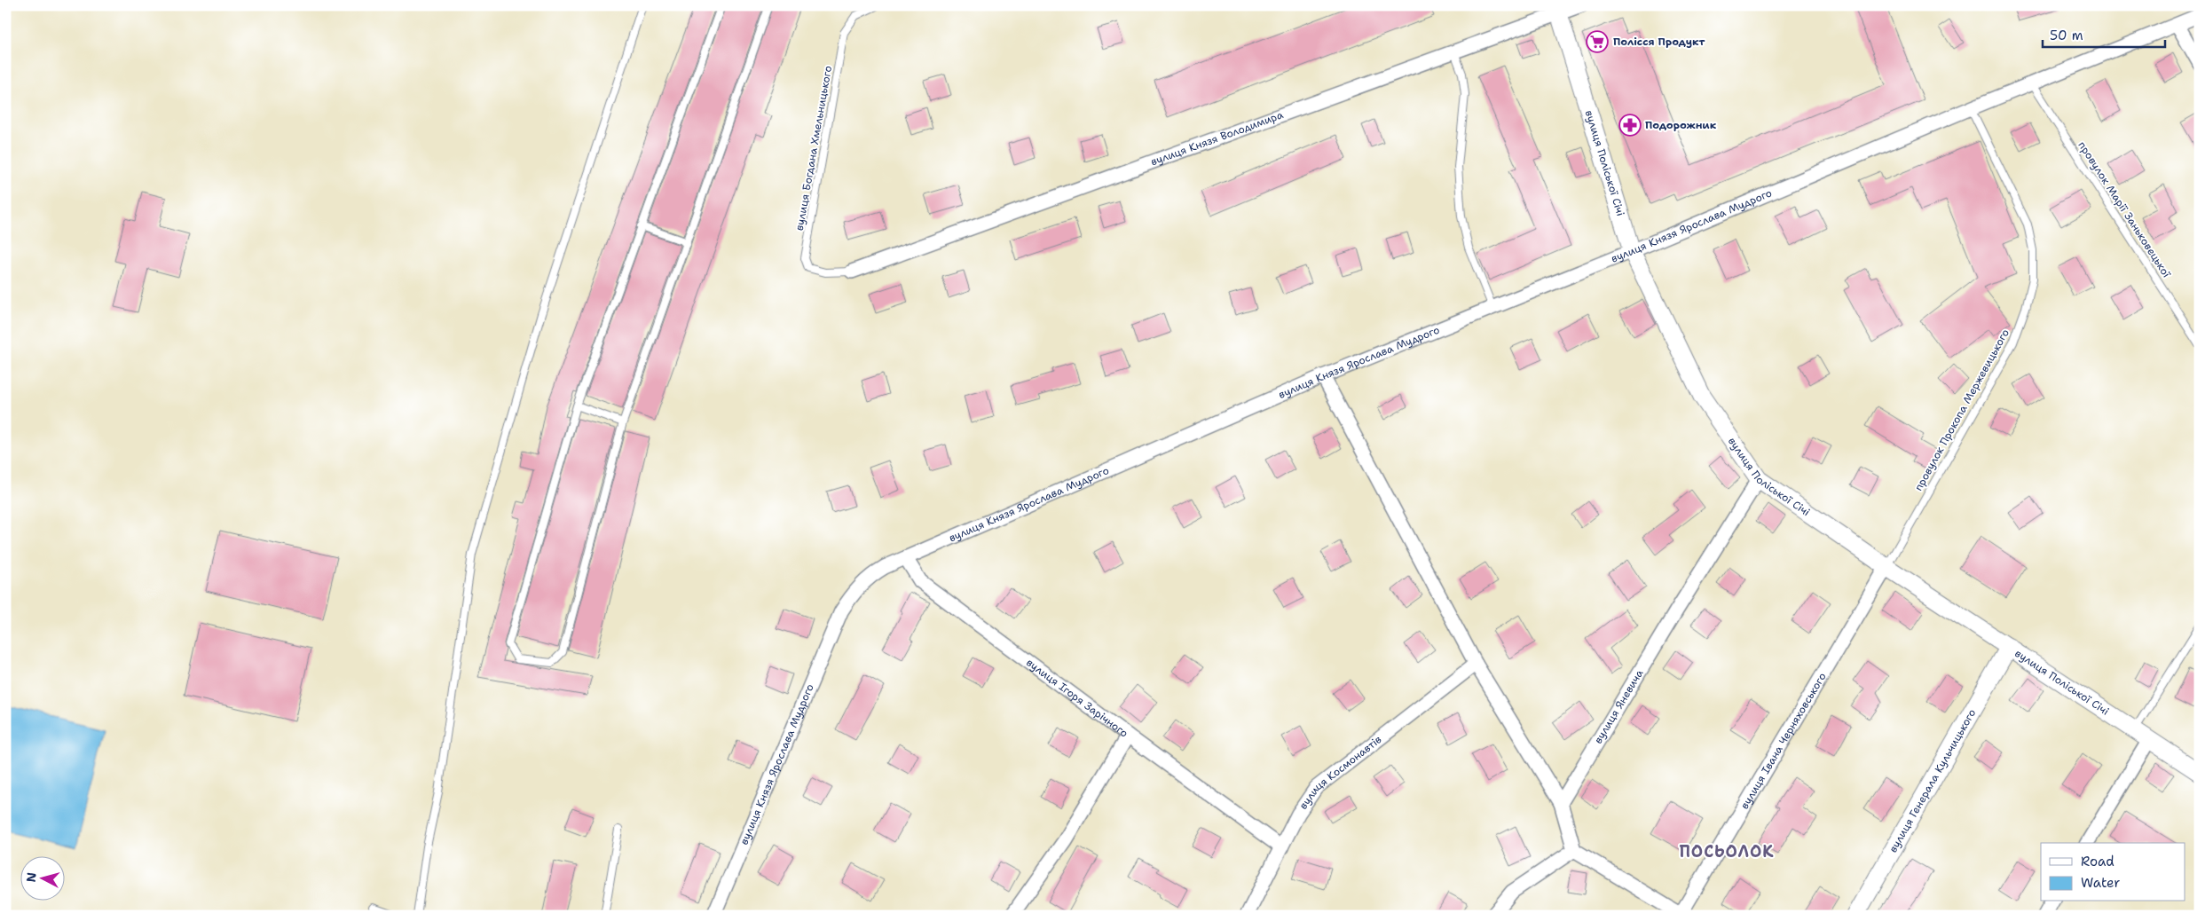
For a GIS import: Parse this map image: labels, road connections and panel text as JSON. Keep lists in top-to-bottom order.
{
  "streets": {
    "street": [
      "вулиця Князя Володимира",
      "вулиця Поліської Січі",
      "вулиця Князя Ярослава Мудрого",
      "вулиця Ігоря Зарічного",
      "вулиця Яневича",
      "вулиця Івана Черняховського",
      "вулиця Космонавтів",
      "вулиця Генерала Кульчицького"
    ],
    "lane": ["вулиця Богдана Хмельницького", "провулок Марії Заньковецької", "провулок Прокопа Мержевицького"]
  },
  "crossings": [
    ["вулиця Князя Володимира", "вулиця Богдана Хмельницького"],
    ["вулиця Князя Володимира", "вулиця Поліської Січі"],
    ["вулиця Поліської Січі", "вулиця Князя Ярослава Мудрого"],
    ["вулиця Поліської Січі", "провулок Прокопа Мержевицького"],
    ["вулиця Поліської Січі", "вулиця Яневича"],
    ["вулиця Поліської Січі", "вулиця Івана Черняховського"],
    ["вулиця Поліської Січі", "вулиця Генерала Кульчицького"],
    ["провулок Марії Заньковецької", "вулиця Князя Ярослава Мудрого"],
    ["вулиця Князя Ярослава Мудрого", "провулок Прокопа Мержевицького"],
    ["вулиця Князя Ярослава Мудрого", "вулиця Ігоря Зарічного"],
    ["провулок Прокопа Мержевицького", "вулиця Івана Черняховського"]
  ],
  "districts": ["ПОСЬОЛОК"],
  "places": {
    "supermarket": ["Полісся Продукт"],
    "pharmacy": ["Подорожник"]
  },
  "legend": ["Road", "Water"],
  "scale_bar": "50 m",
  "north": "left"
}
